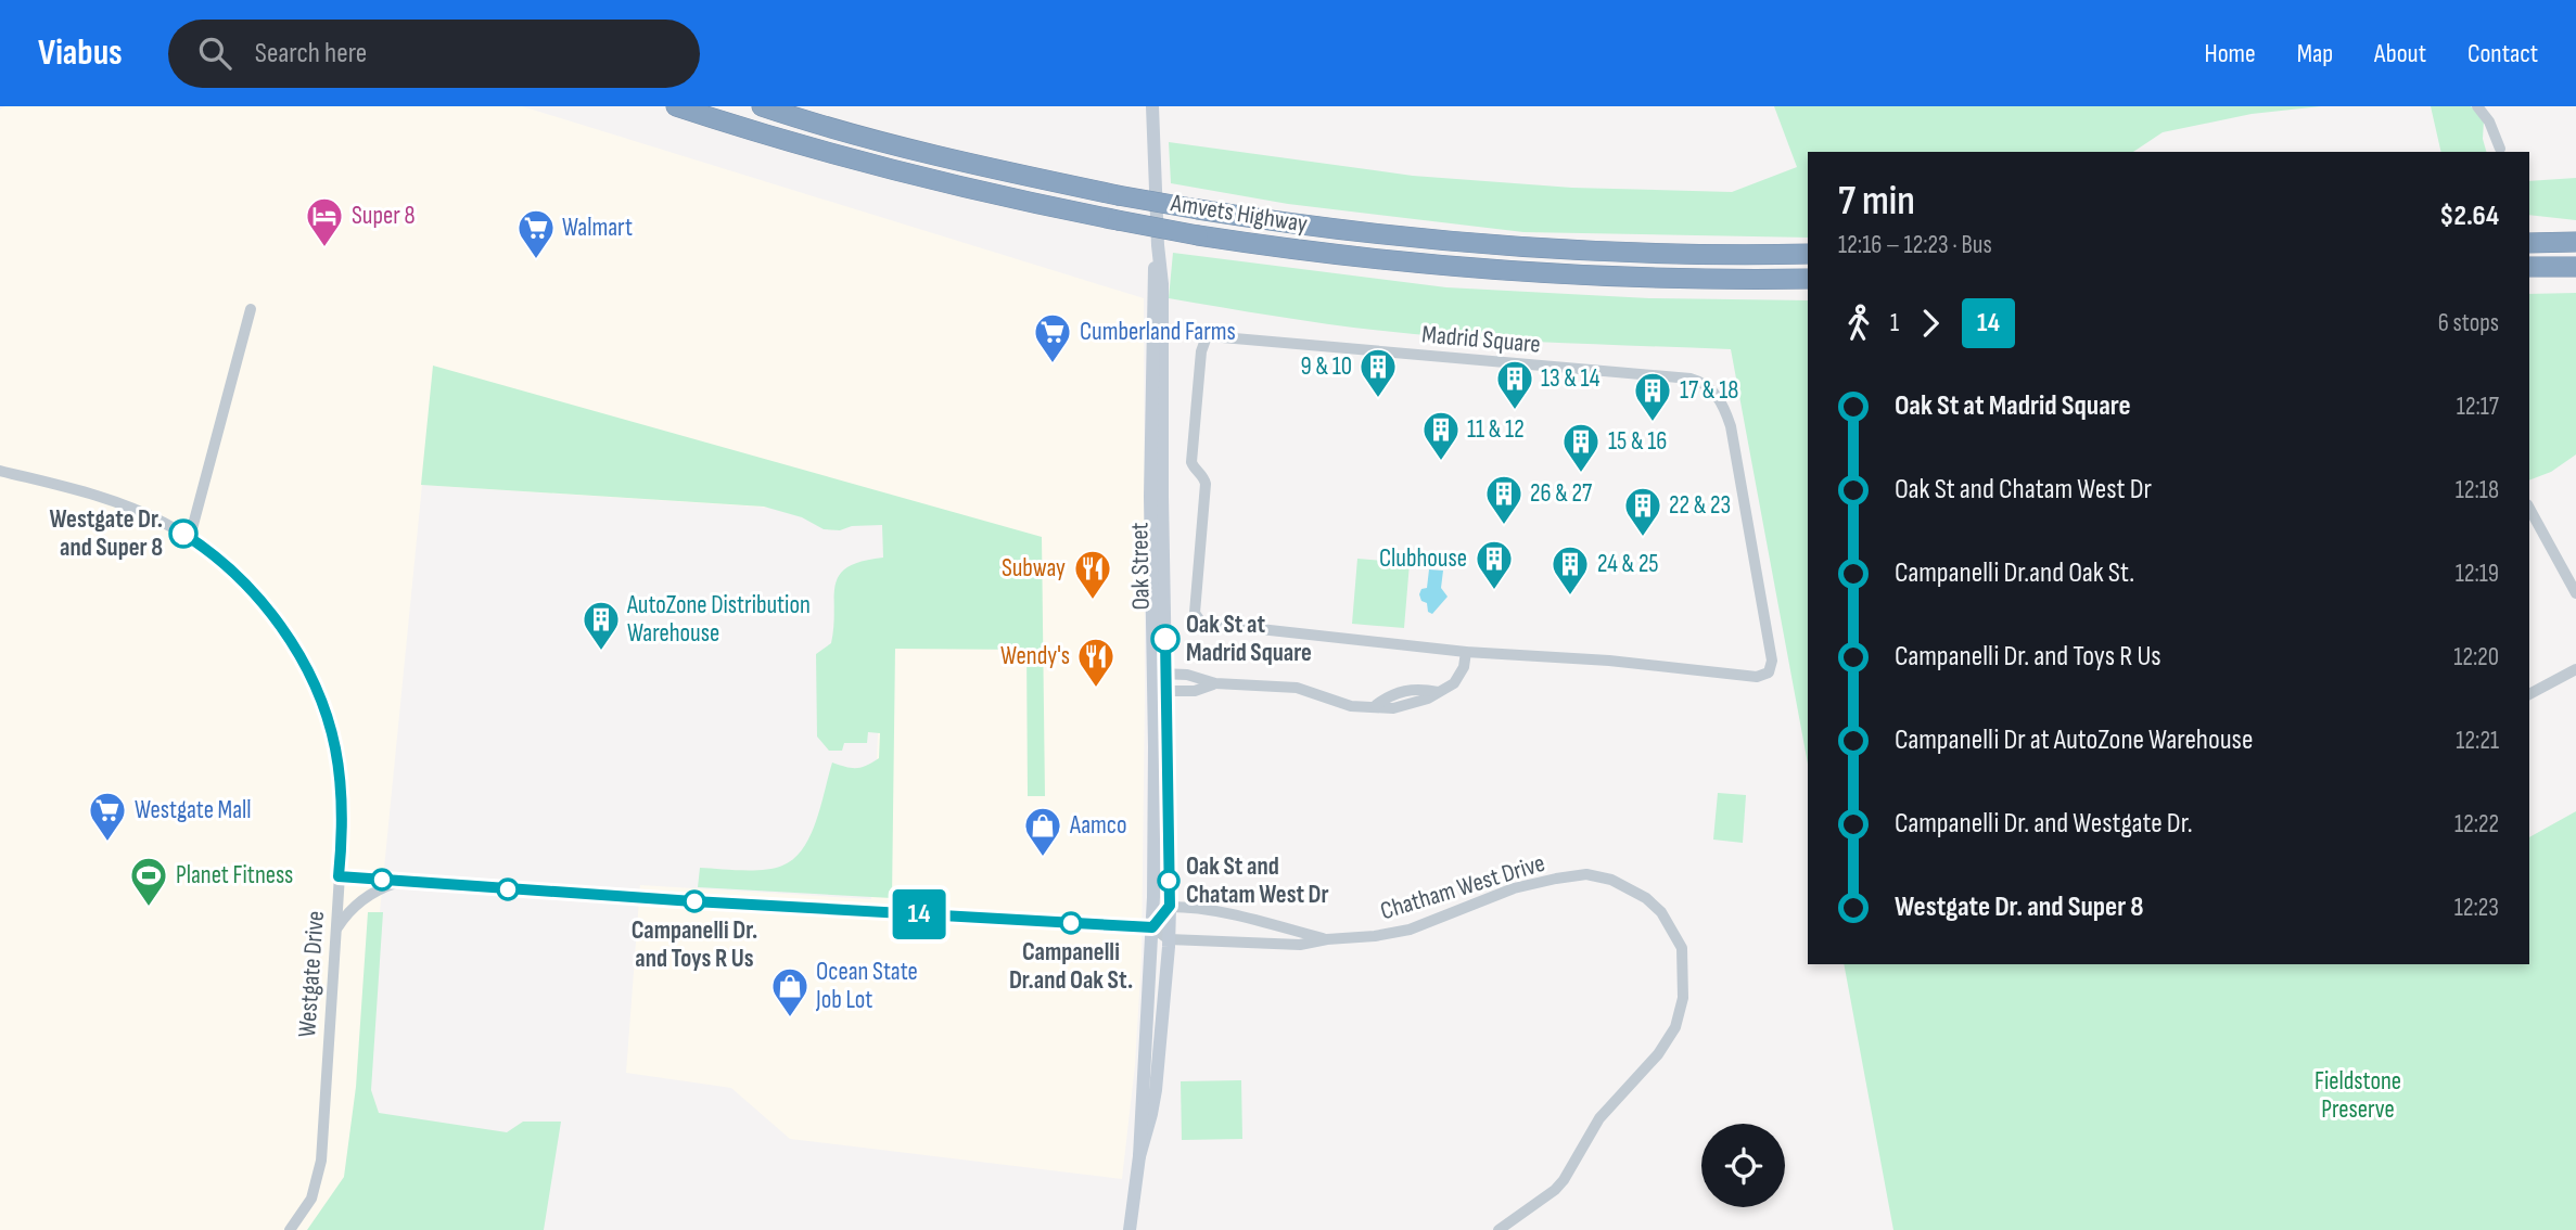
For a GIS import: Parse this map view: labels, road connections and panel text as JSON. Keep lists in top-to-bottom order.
{
  "streets": {
    "highway": ["Amvets Highway"],
    "main road": ["Oak Street"],
    "street": ["Madrid Square", "Chatham West Drive", "Westgate Drive"]
  },
  "crossings": [
    ["Oak Street", "Chatham West Drive"]
  ],
  "parks": ["Fieldstone Preserve"],
  "places": {
    "hotel": ["Super 8"],
    "supermarket": ["Walmart", "Cumberland Farms", "Westgate Mall"],
    "building": [
      "9 & 10",
      "13 & 14",
      "17 & 18",
      "11 & 12",
      "15 & 16",
      "26 & 27",
      "22 & 23",
      "Clubhouse",
      "24 & 25",
      "AutoZone Distribution Warehouse"
    ],
    "other": [
      "Westgate Dr. and Super 8",
      "Oak St at Madrid Square",
      "Oak St and Chatam West Dr",
      "Campanelli Dr. and Toys R Us",
      "Campanelli Dr.and Oak St."
    ],
    "restaurant": ["Subway", "Wendy's"],
    "shop": ["Aamco", "Ocean State Job Lot"],
    "sports": ["Planet Fitness"]
  },
  "lines": ["bus line 14"],
  "page": {
    "header": "Viabus",
    "search": "Search here",
    "nav": [
      "Home",
      "Map",
      "About",
      "Contact"
    ],
    "on_map": "14",
    "heading": ["7 min", "12:16 – 12:23 · Bus", "$2.64"],
    "legs": ["1", "14", "6 stops"],
    "list": [
      {
        "name": "Oak St at Madrid Square",
        "value": "12:17"
      },
      {
        "name": "Oak St and Chatam West Dr",
        "value": "12:18"
      },
      {
        "name": "Campanelli Dr.and Oak St.",
        "value": "12:19"
      },
      {
        "name": "Campanelli Dr. and Toys R Us",
        "value": "12:20"
      },
      {
        "name": "Campanelli Dr at AutoZone Warehouse",
        "value": "12:21"
      },
      {
        "name": "Campanelli Dr. and Westgate Dr.",
        "value": "12:22"
      },
      {
        "name": "Westgate Dr. and Super 8",
        "value": "12:23"
      }
    ]
  }
}
